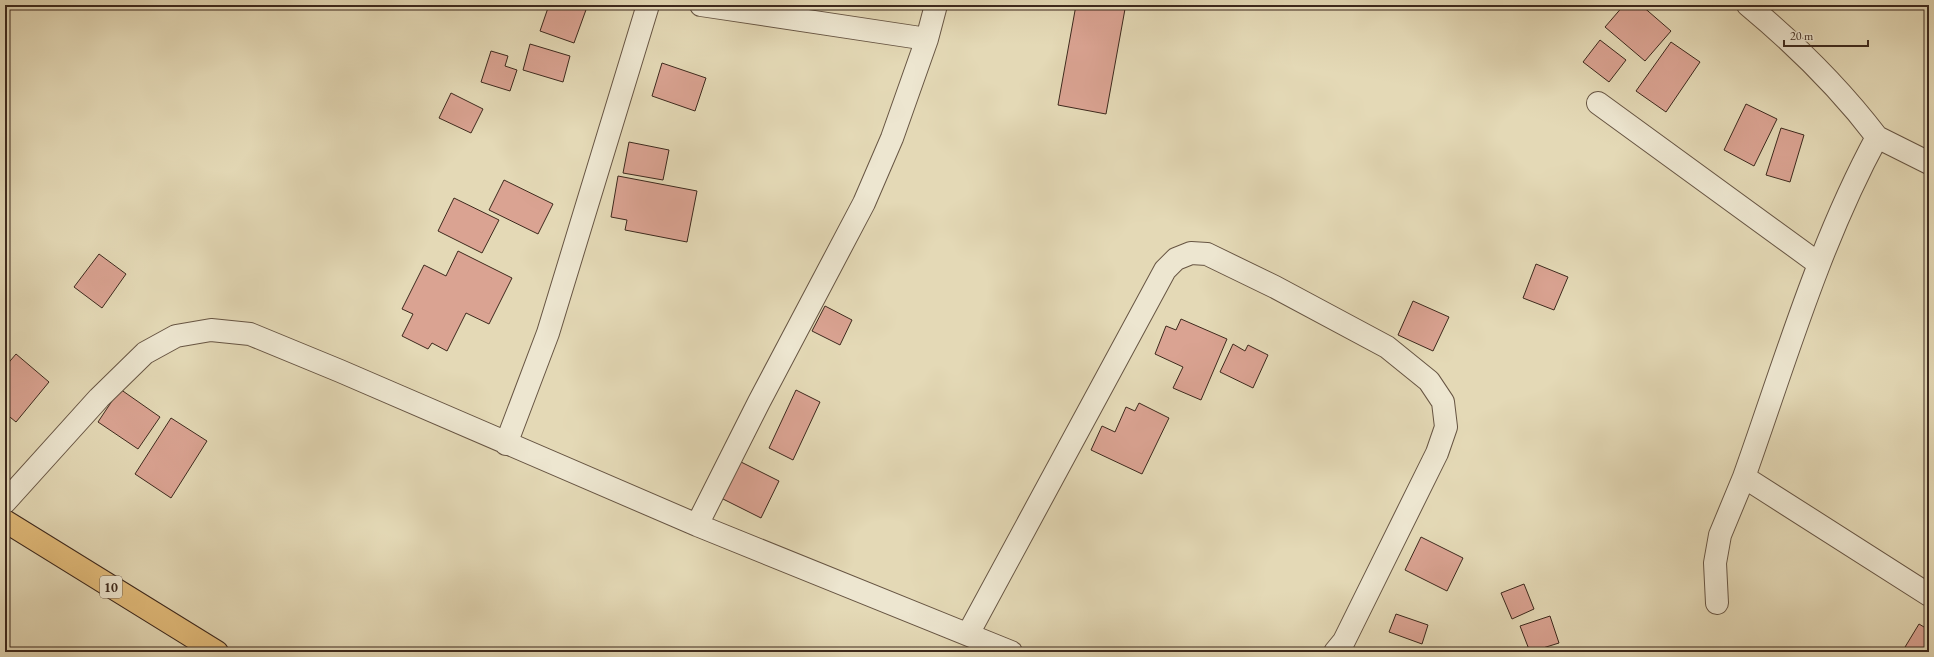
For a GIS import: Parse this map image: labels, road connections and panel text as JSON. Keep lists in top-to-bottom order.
{
  "streets": {
    "highway": ["10"]
  },
  "scale_bar": "20 m"
}
